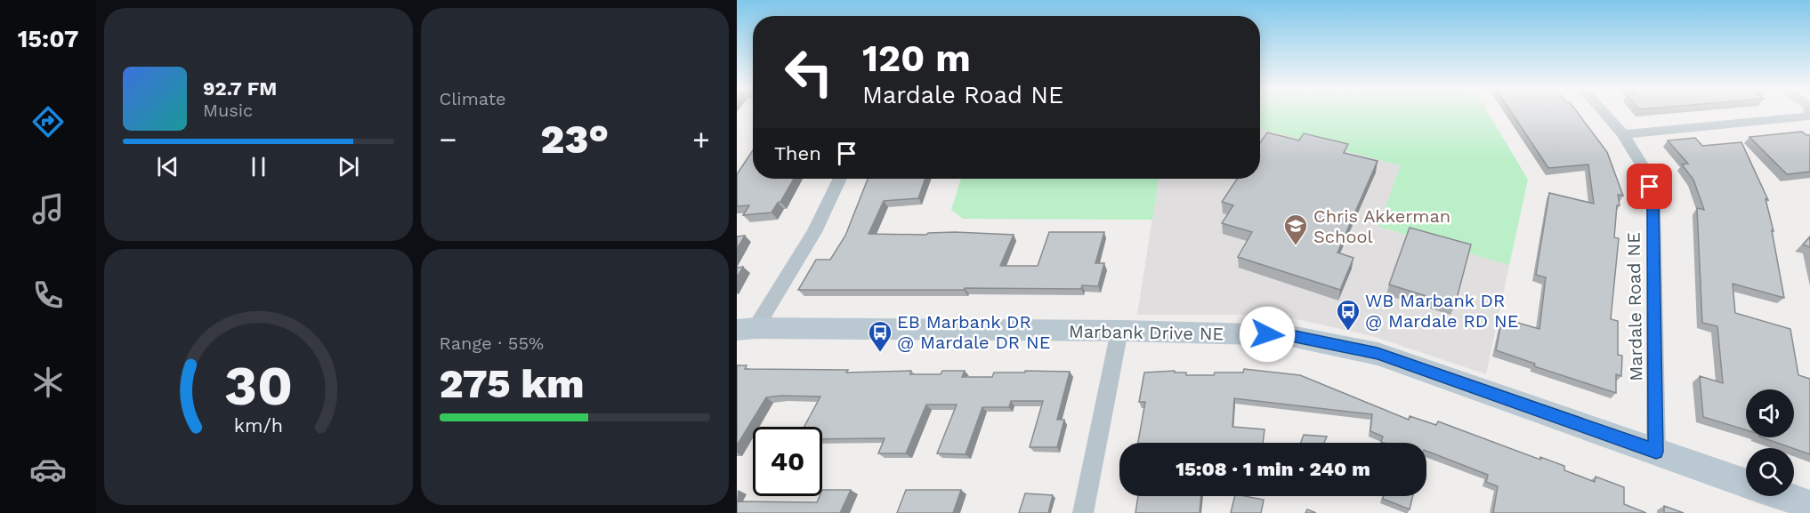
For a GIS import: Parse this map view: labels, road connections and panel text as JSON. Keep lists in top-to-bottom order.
{
  "streets": {
    "street": ["Mardale Road NE", "Marbank Drive NE"]
  },
  "crossings": [
    ["Mardale Road NE", "Marbank Drive NE"]
  ],
  "places": {
    "school or university": ["Chris Akkerman School"],
    "bus stop": ["WB Marbank DR @ Mardale RD NE", "EB Marbank DR @ Mardale DR NE"]
  },
  "page": {
    "tabs": "15:07",
    "tile": [
      "Climate",
      ["Range · 55%", "275 km"]
    ],
    "turn": ["120 m", "Mardale Road NE"],
    "song": ["92.7 FM", "Music"],
    "heat": ["−", "23°", "+"],
    "then": "Then",
    "limit": "40",
    "trip": "15:08 · 1 min · 240 m",
    "gauge": ["30", "km/h"]
  }
}
